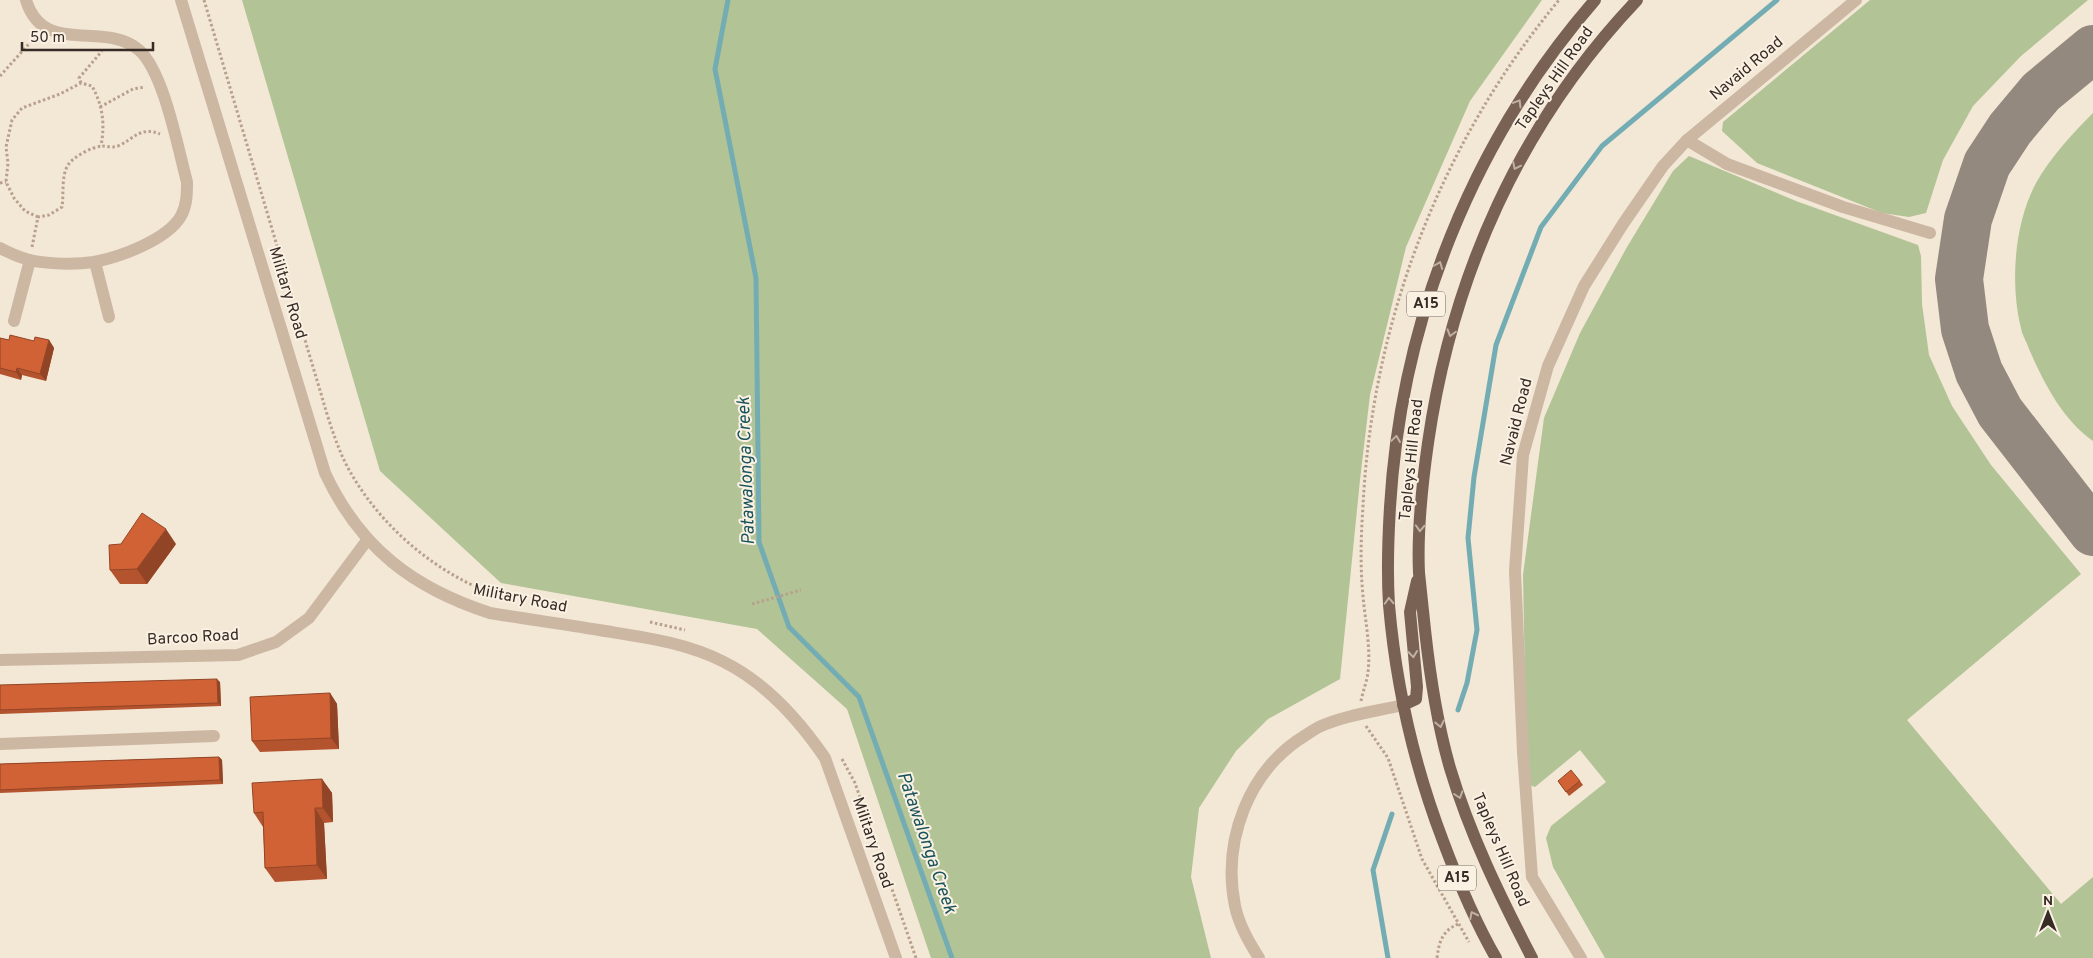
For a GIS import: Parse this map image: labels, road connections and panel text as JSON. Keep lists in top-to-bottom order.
{
  "streets": {
    "main road": ["Tapleys Hill Road", "A15"],
    "street": ["Navaid Road", "Military Road", "Barcoo Road"]
  },
  "crossings": [
    ["Military Road", "Barcoo Road"]
  ],
  "water": ["Patawalonga Creek"],
  "scale_bar": "50 m",
  "north": "top"
}
